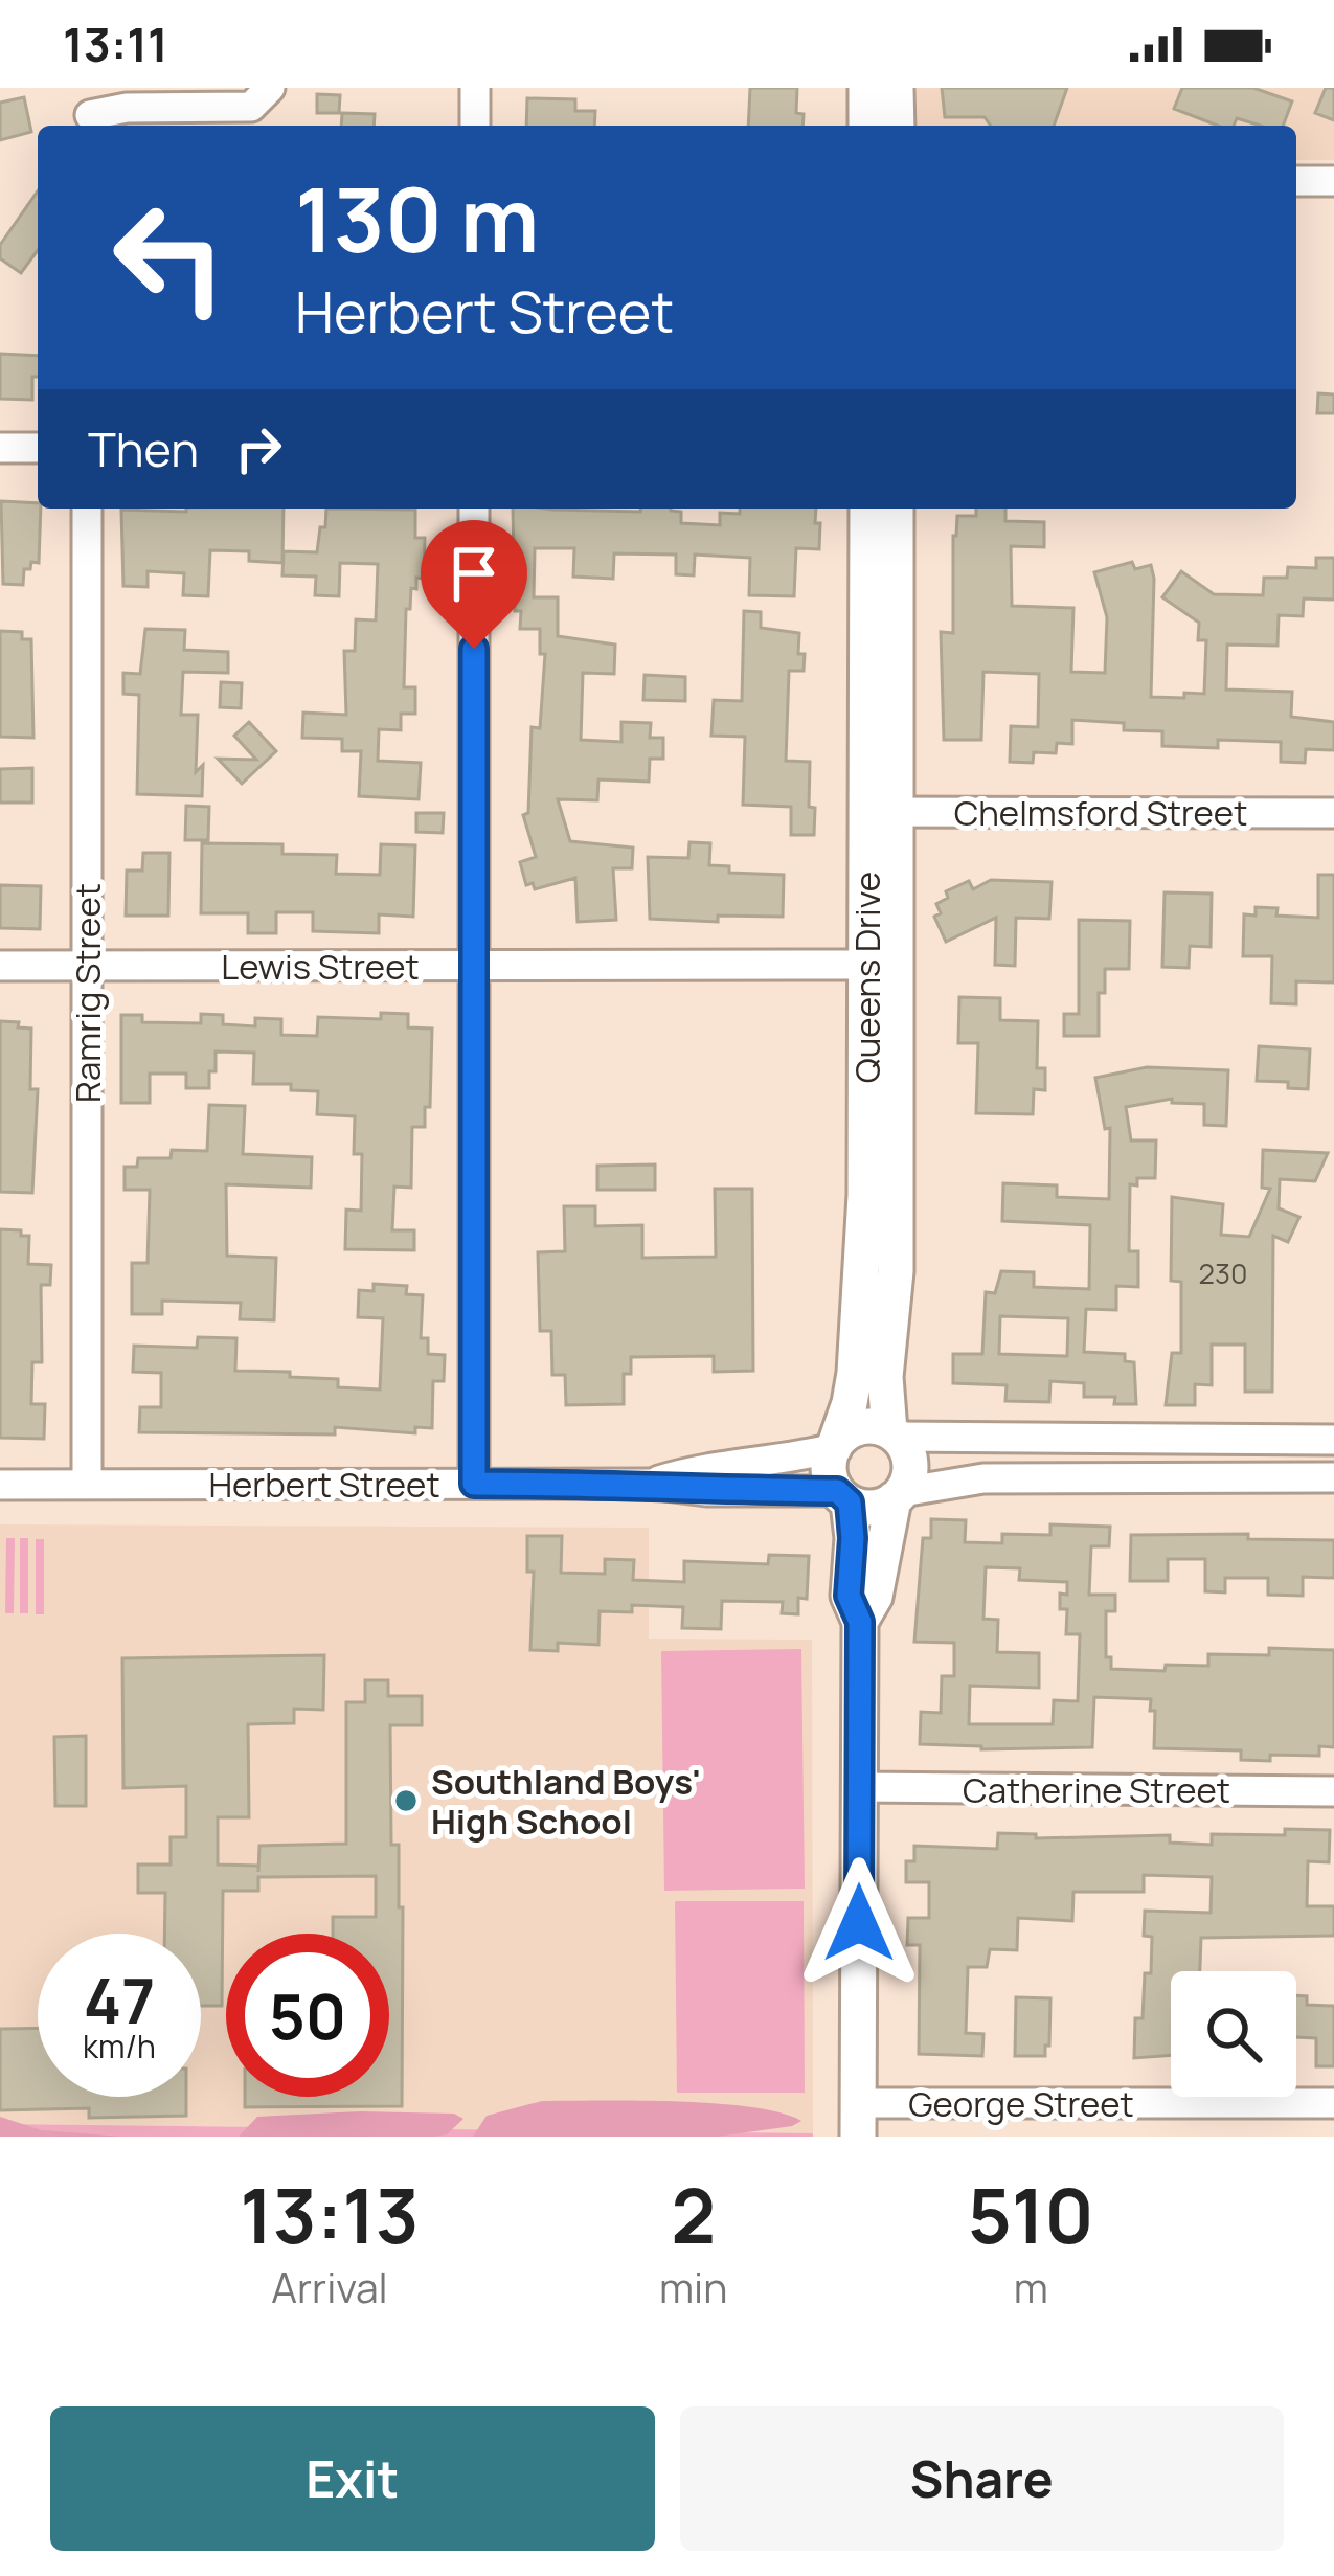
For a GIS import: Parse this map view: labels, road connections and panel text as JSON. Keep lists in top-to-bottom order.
{
  "streets": {
    "main road": ["Queens Drive", "Herbert Street"],
    "street": [
      "Chelmsford Street",
      "Lewis Street",
      "Ramrig Street",
      "Catherine Street",
      "George Street"
    ]
  },
  "crossings": [
    ["Chelmsford Street", "Queens Drive"],
    ["Lewis Street", "Queens Drive"],
    ["Lewis Street", "Ramrig Street"],
    ["Queens Drive", "Herbert Street"],
    ["Ramrig Street", "Herbert Street"]
  ],
  "places": ["Southland Boys' High School"],
  "house_numbers": ["230"],
  "page": {
    "status": "13:11",
    "turn": ["130 m", "Herbert Street"],
    "then": "Then",
    "speed": "47 km/h",
    "limit": "50",
    "eta": [
      "13:13",
      "Arrival",
      "2",
      "min",
      "510",
      "m"
    ],
    "buttons": ["Exit", "Share"]
  }
}
